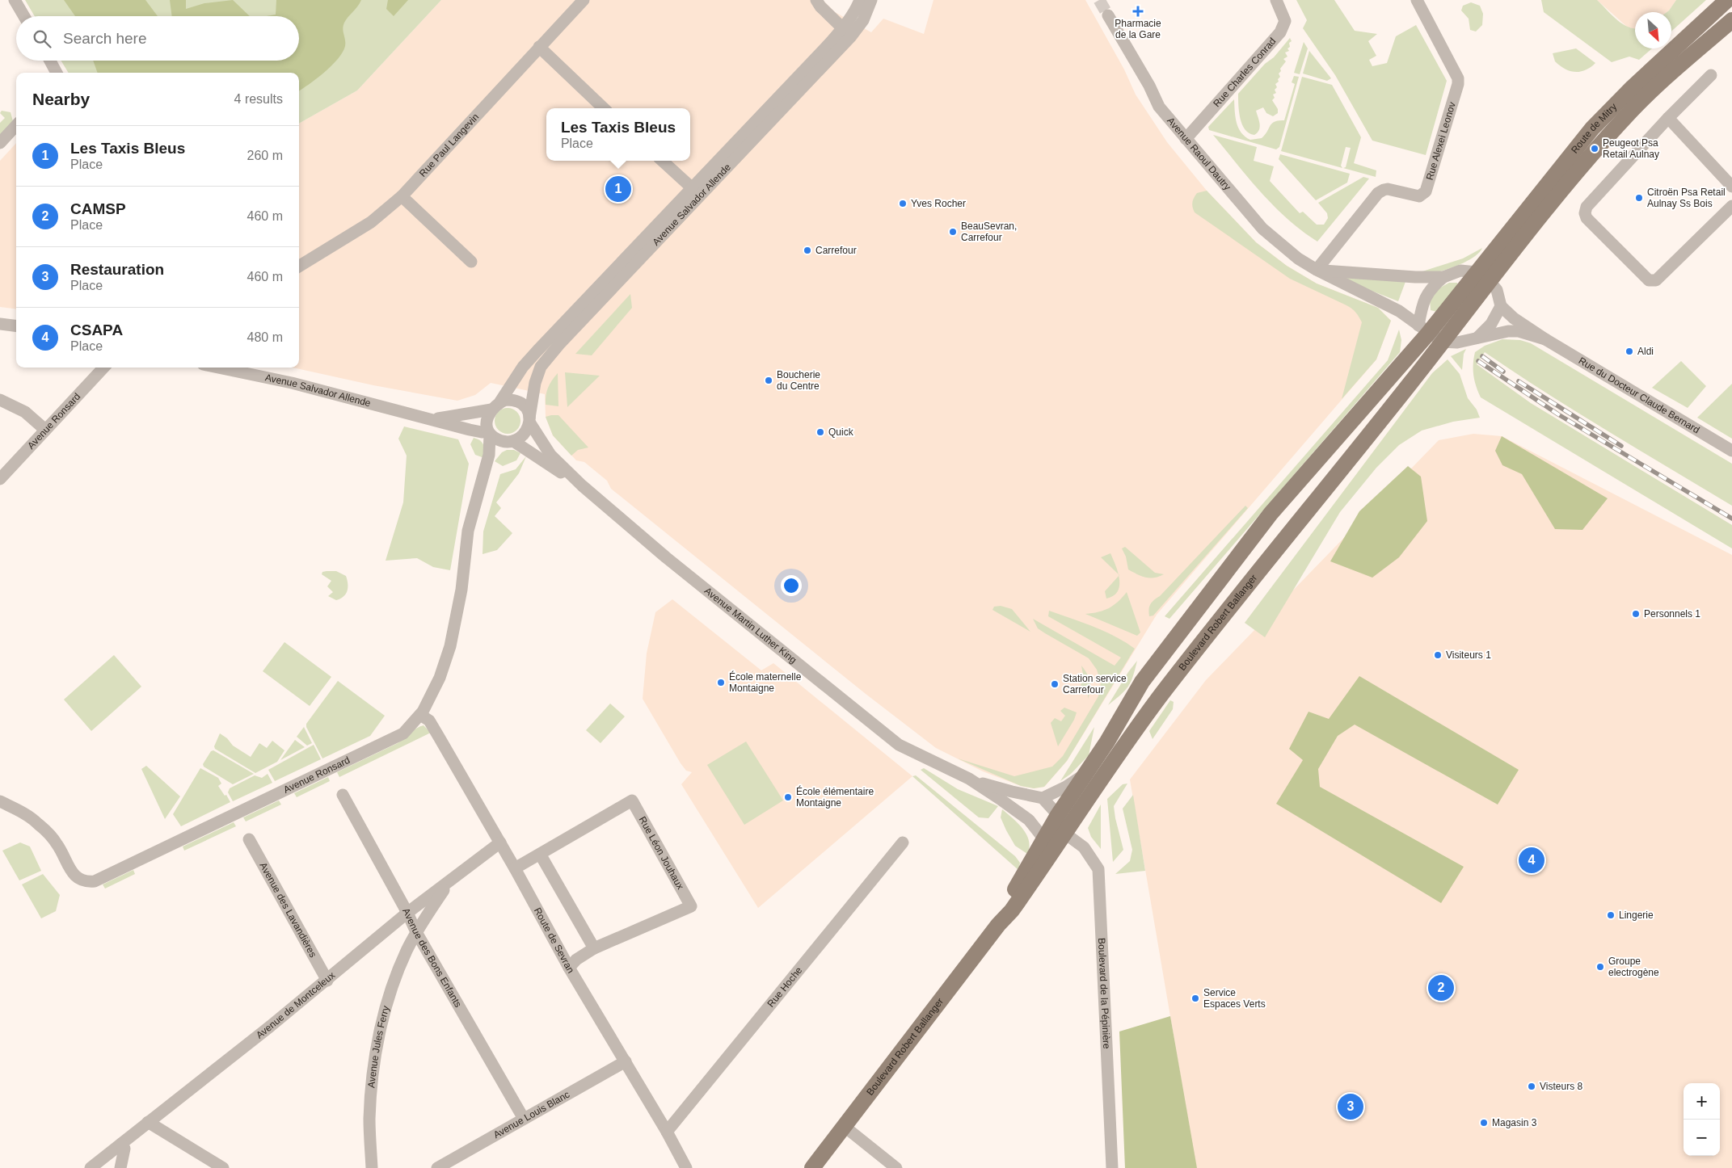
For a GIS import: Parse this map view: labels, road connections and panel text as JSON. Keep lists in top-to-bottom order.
{
  "streets": {
    "main road": ["Route de Mitry", "Boulevard Robert Ballanger"],
    "street": [
      "Rue Charles Conrad",
      "Rue Alexei Leonov",
      "Rue Paul Langevin",
      "Avenue Raoul Dautry",
      "Avenue Salvador Allende",
      "Rue du Docteur Claude Bernard",
      "Avenue Ronsard",
      "Avenue Martin Luther King",
      "Rue Léon Jouhaux",
      "Avenue des Lavandières",
      "Route de Sevran",
      "Avenue des Bons Enfants",
      "Rue Hoche",
      "Boulevard de la Pépinière",
      "Avenue de Montceleux",
      "Avenue Jules Ferry",
      "Avenue Louis Blanc"
    ]
  },
  "crossings": [
    ["Rue Charles Conrad", "Avenue Raoul Dautry"],
    ["Route de Mitry", "Avenue Raoul Dautry"],
    ["Route de Mitry", "Rue du Docteur Claude Bernard"],
    ["Route de Mitry", "Boulevard Robert Ballanger"],
    ["Rue Alexei Leonov", "Avenue Raoul Dautry"],
    ["Avenue Raoul Dautry", "Boulevard Robert Ballanger"],
    ["Avenue Salvador Allende", "Avenue Ronsard"],
    ["Avenue Salvador Allende", "Avenue Martin Luther King"],
    ["Rue du Docteur Claude Bernard", "Boulevard Robert Ballanger"],
    ["Avenue Ronsard", "Avenue Martin Luther King"],
    ["Avenue Ronsard", "Route de Sevran"],
    ["Boulevard Robert Ballanger", "Avenue Martin Luther King"],
    ["Boulevard Robert Ballanger", "Boulevard de la Pépinière"],
    ["Rue Léon Jouhaux", "Route de Sevran"],
    ["Avenue des Lavandières", "Avenue de Montceleux"],
    ["Route de Sevran", "Rue Hoche"],
    ["Route de Sevran", "Avenue de Montceleux"],
    ["Route de Sevran", "Avenue Louis Blanc"],
    ["Avenue des Bons Enfants", "Avenue de Montceleux"],
    ["Avenue des Bons Enfants", "Avenue Jules Ferry"],
    ["Avenue des Bons Enfants", "Avenue Louis Blanc"],
    ["Avenue de Montceleux", "Avenue Jules Ferry"]
  ],
  "places": {
    "health": ["Pharmacie de la Gare"],
    "other": [
      "Peugeot Psa Retail Aulnay",
      "Citroën Psa Retail Aulnay Ss Bois",
      "Yves Rocher",
      "BeauSevran, Carrefour",
      "Carrefour",
      "Aldi",
      "Boucherie du Centre",
      "Quick",
      "Personnels 1",
      "Visiteurs 1",
      "École maternelle Montaigne",
      "Station service Carrefour",
      "École élémentaire Montaigne",
      "Lingerie",
      "Groupe electrogène",
      "Service Espaces Verts",
      "Visteurs 8",
      "Magasin 3"
    ]
  },
  "north": "bottom right",
  "page": {
    "search": "Search here",
    "heading": ["Nearby", "4 results"],
    "popup": ["Les Taxis Bleus", "Place"],
    "list": [
      {
        "mark": "1",
        "name": "Les Taxis Bleus",
        "note": "Place",
        "value": "260 m"
      },
      {
        "mark": "2",
        "name": "CAMSP",
        "note": "Place",
        "value": "460 m"
      },
      {
        "mark": "3",
        "name": "Restauration",
        "note": "Place",
        "value": "460 m"
      },
      {
        "mark": "4",
        "name": "CSAPA",
        "note": "Place",
        "value": "480 m"
      }
    ],
    "pins": [
      "1",
      "4",
      "2",
      "3"
    ],
    "map_buttons": ["+", "−"]
  }
}
